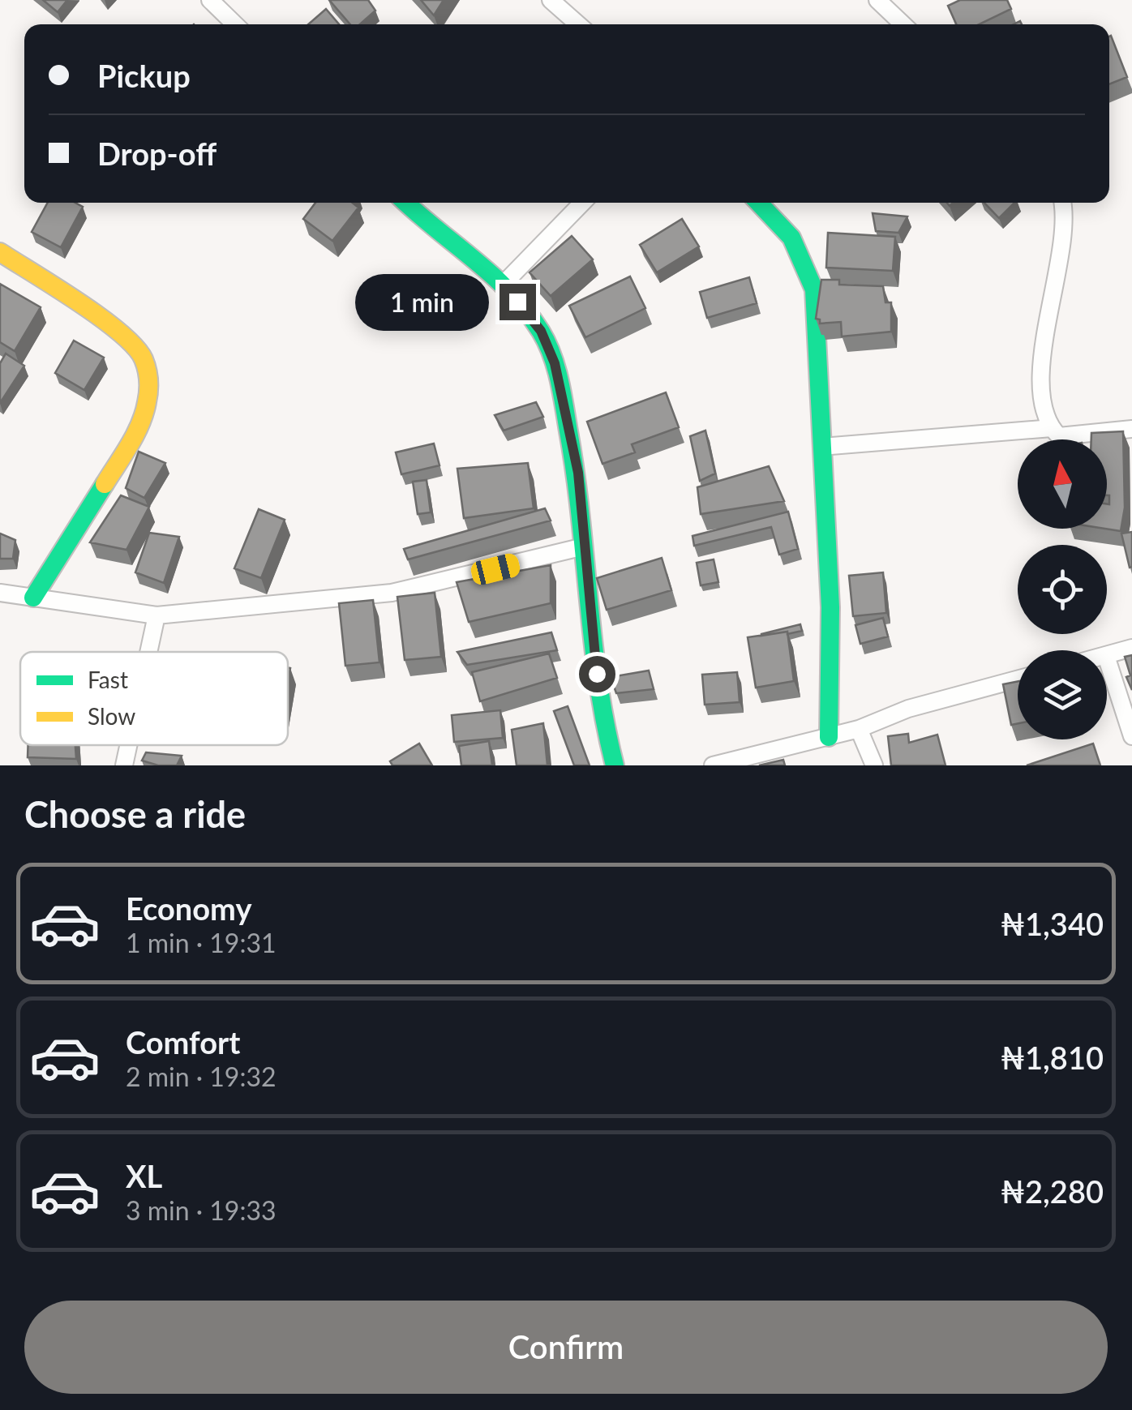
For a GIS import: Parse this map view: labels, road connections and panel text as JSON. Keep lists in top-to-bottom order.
{
  "legend": ["Fast", "Slow"],
  "north": "top",
  "page": {
    "banner": ["Pickup", "Drop-off"],
    "bubble": "1 min",
    "heading": "Choose a ride",
    "list": [
      {
        "name": "Economy",
        "note": "1 min · 19:31",
        "value": "₦1,340"
      },
      {
        "name": "Comfort",
        "note": "2 min · 19:32",
        "value": "₦1,810"
      },
      {
        "name": "XL",
        "note": "3 min · 19:33",
        "value": "₦2,280"
      }
    ],
    "buttons": "Confirm"
  }
}
